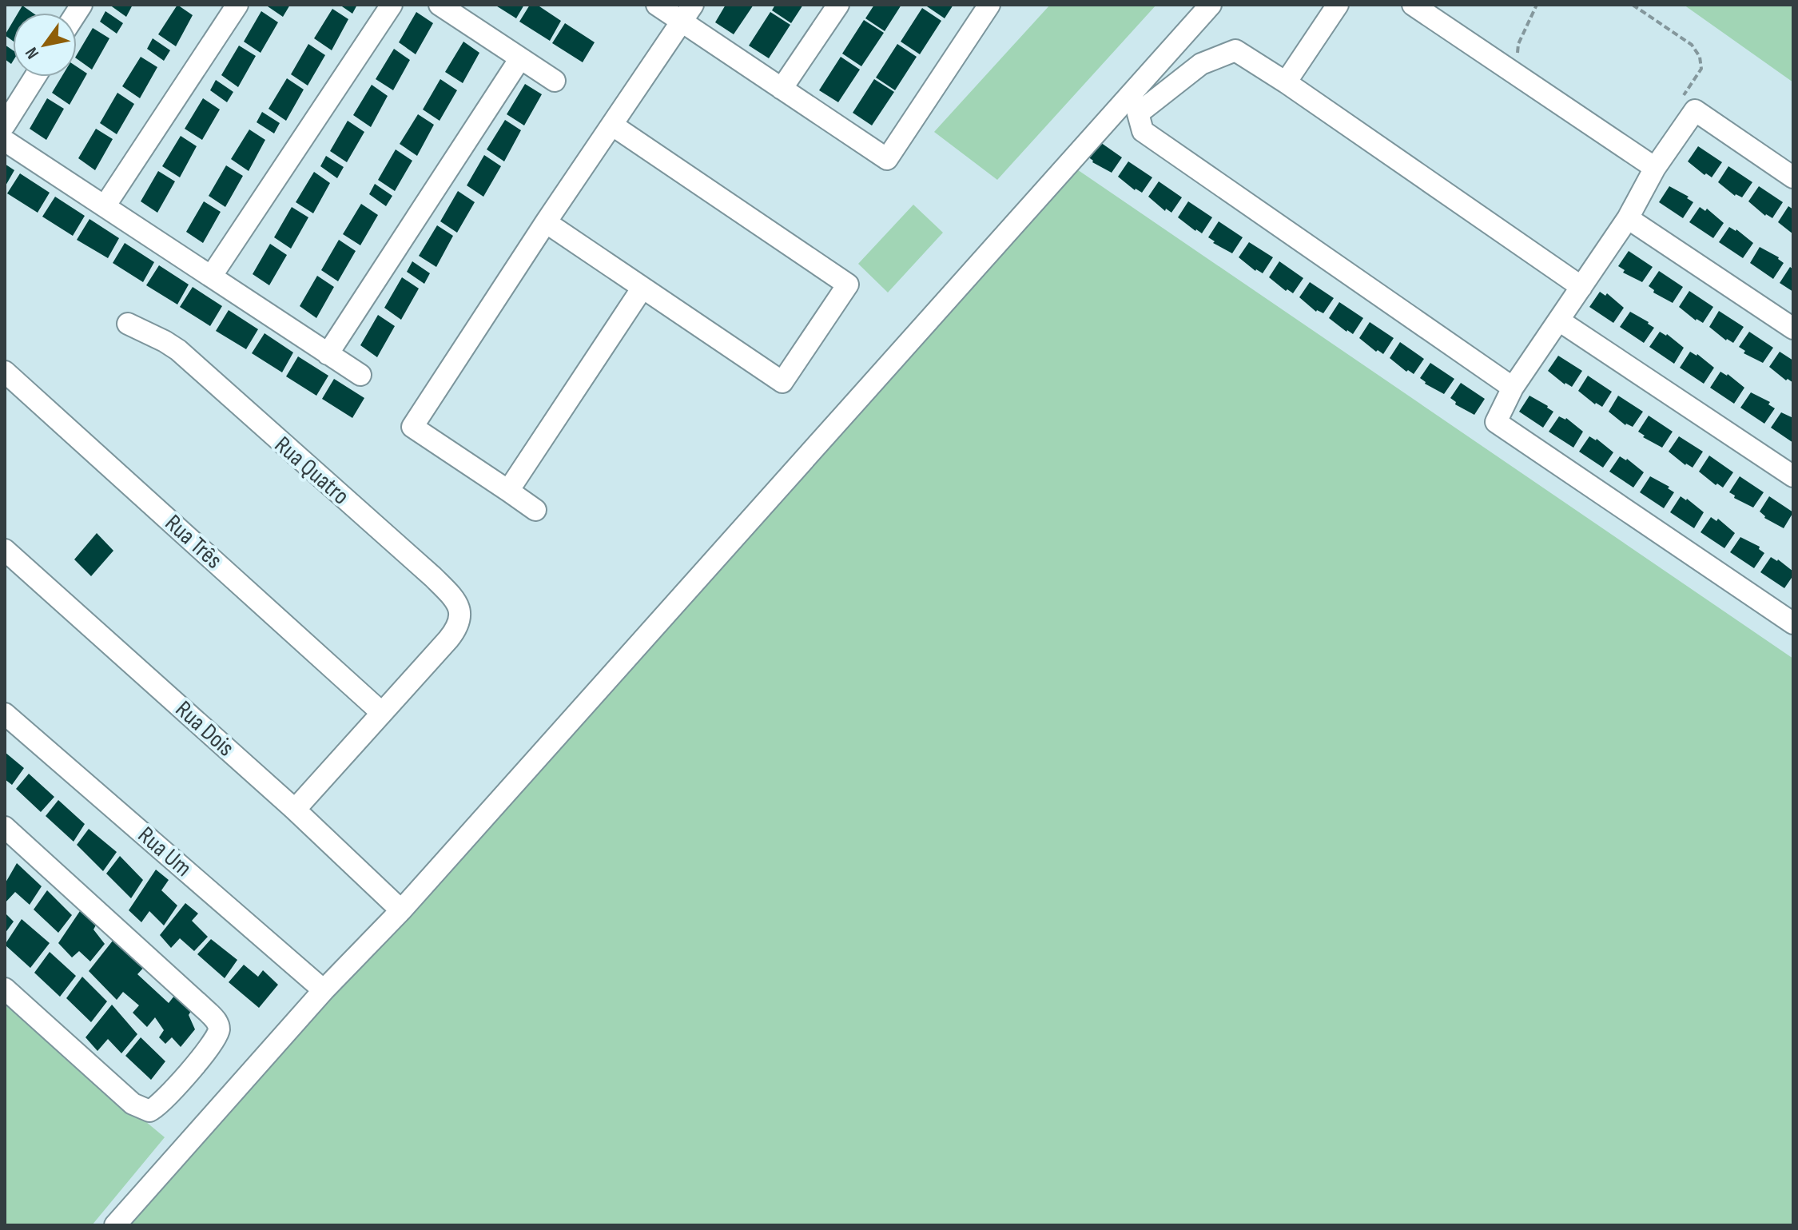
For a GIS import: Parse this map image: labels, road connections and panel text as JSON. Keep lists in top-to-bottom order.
{
  "streets": {
    "street": [
      "Rua Quatro",
      "Rua Três",
      "Rua Dois",
      "Rua Um"
    ]
  },
  "crossings": [
    ["Rua Quatro", "Rua Três"]
  ],
  "north": "bottom left"
}
